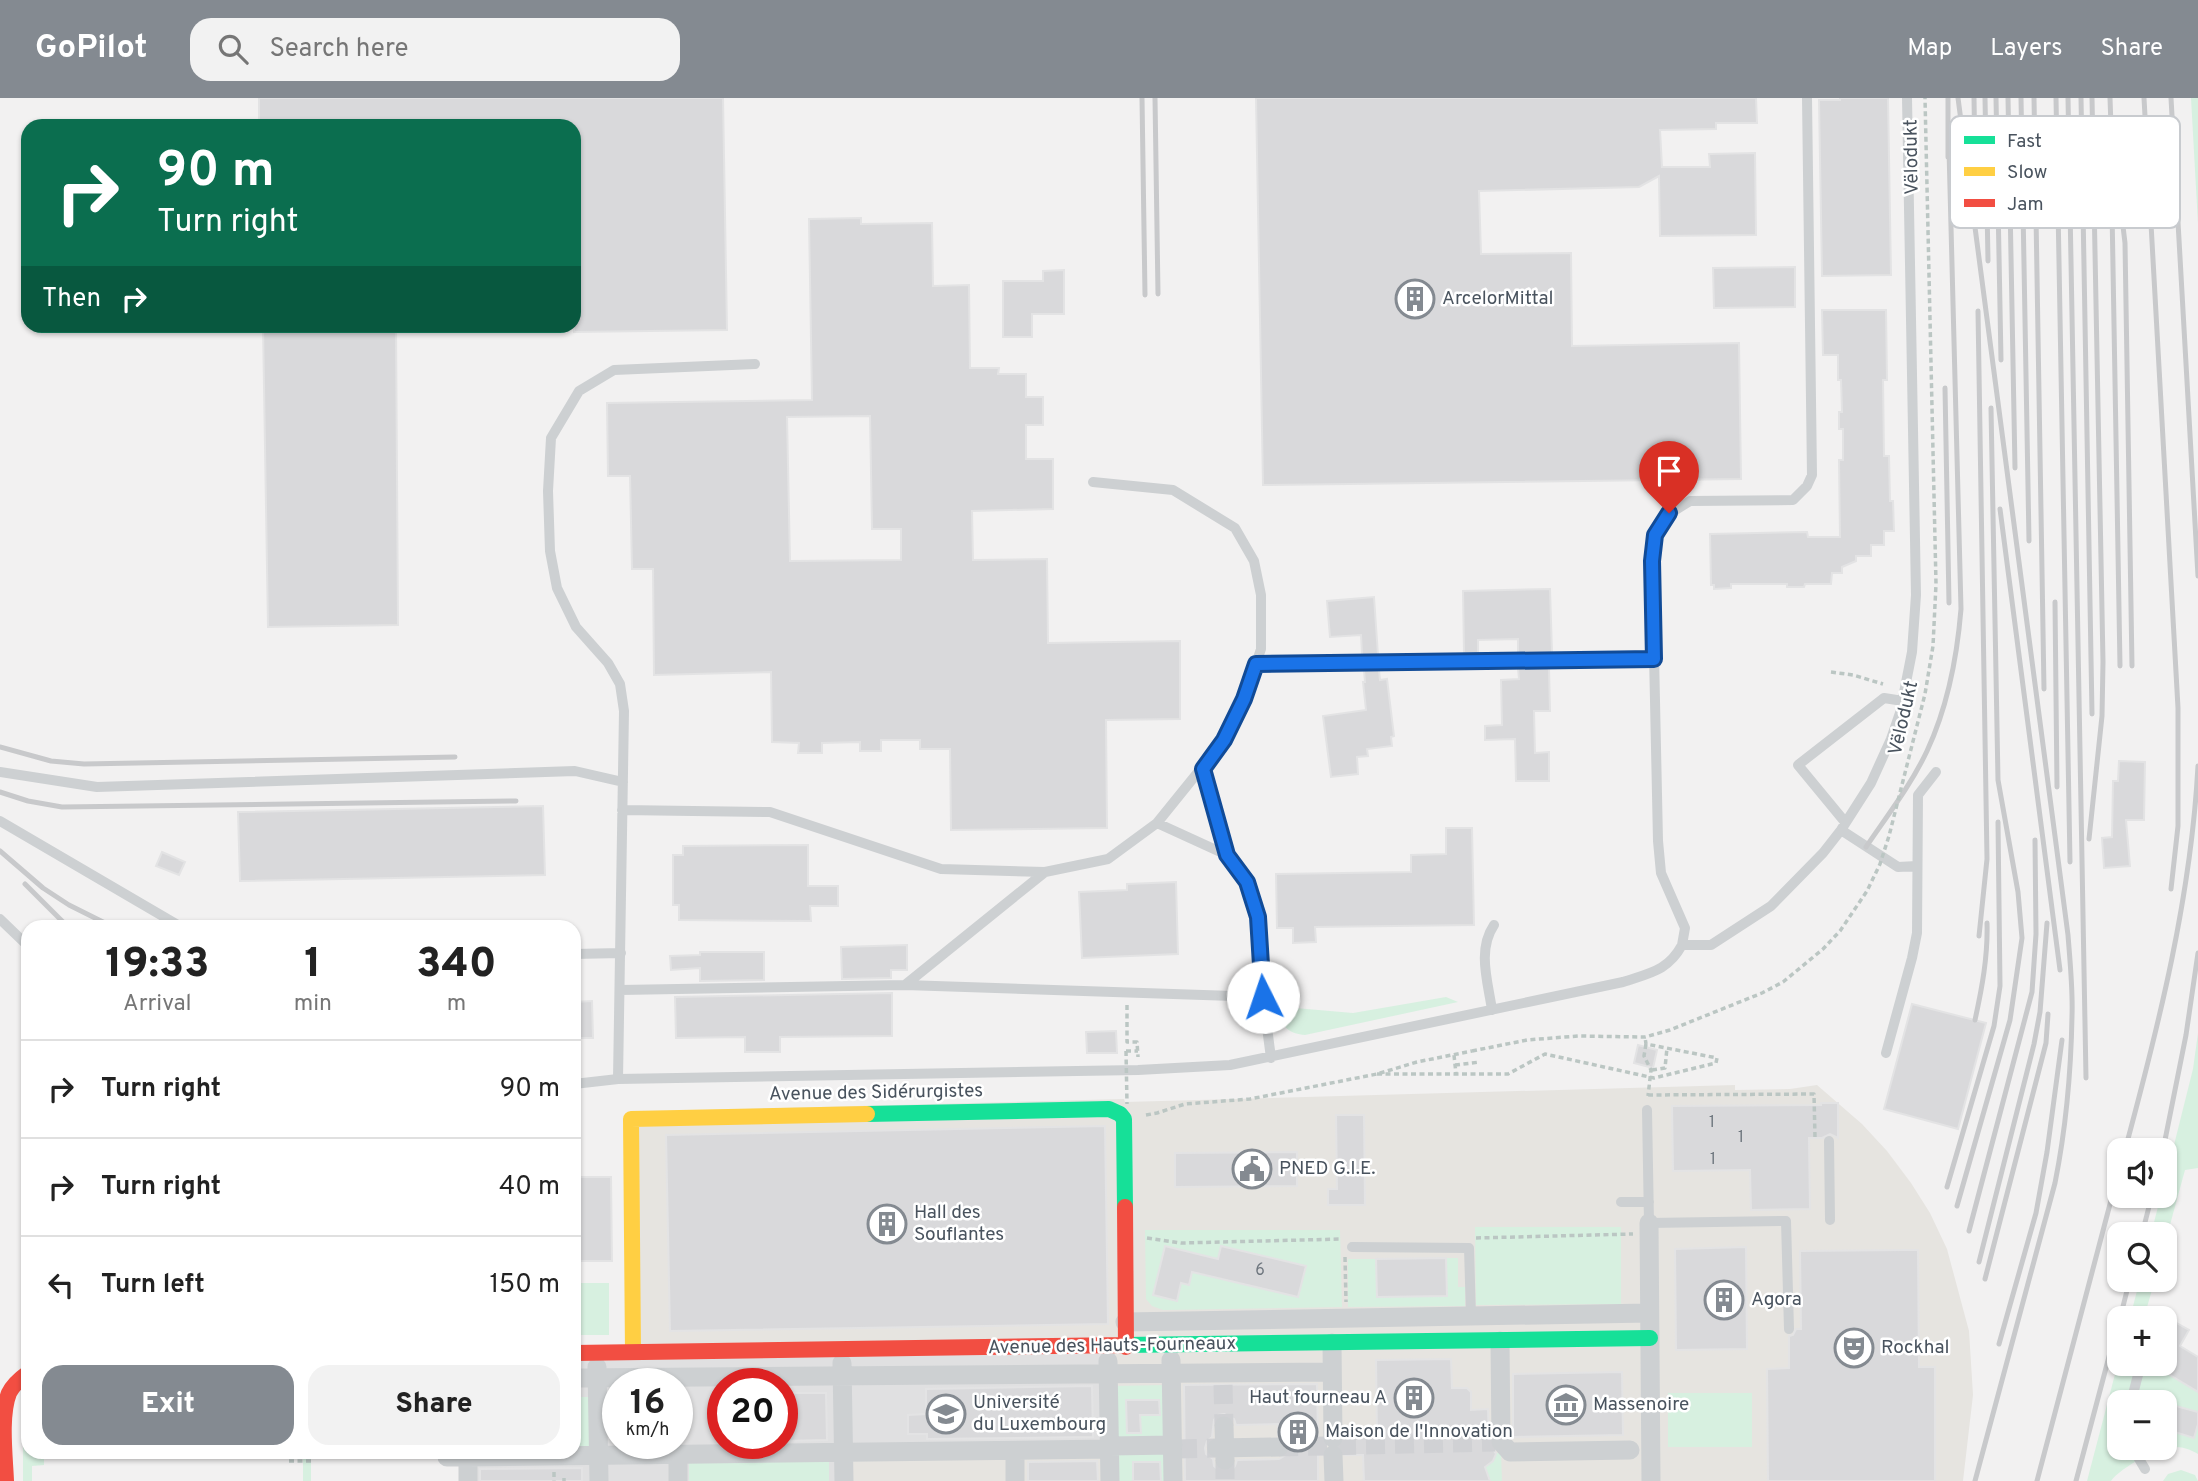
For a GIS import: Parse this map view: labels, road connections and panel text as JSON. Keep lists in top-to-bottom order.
{
  "streets": {
    "street": ["Avenue des Sidérurgistes", "Avenue des Hauts-Fourneaux"],
    "path": ["Vëlodukt"]
  },
  "crossings": [
    ["Avenue des Sidérurgistes", "Avenue des Hauts-Fourneaux"]
  ],
  "places": {
    "building": [
      "ArcelorMittal",
      "Hall des Souflantes",
      "Agora",
      "Haut fourneau A",
      "Maison de l'Innovation"
    ],
    "public building": ["PNED G.I.E."],
    "theatre": ["Rockhal"],
    "museum": ["Massenoire"],
    "school or university": ["Université du Luxembourg"]
  },
  "house_numbers": [
    "1",
    "1",
    "1",
    "6"
  ],
  "legend": ["Fast", "Slow", "Jam"],
  "page": {
    "header": "GoPilot",
    "search": "Search here",
    "nav": ["Map", "Layers", "Share"],
    "turn": ["90 m", "Turn right"],
    "then": "Then",
    "eta": [
      "19:33",
      "Arrival",
      "1",
      "min",
      "340",
      "m"
    ],
    "list": [
      {
        "name": "Turn right",
        "value": "90 m"
      },
      {
        "name": "Turn right",
        "value": "40 m"
      },
      {
        "name": "Turn left",
        "value": "150 m"
      }
    ],
    "map_buttons": ["+", "−"],
    "buttons": ["Exit", "Share"],
    "speed": "16 km/h",
    "limit": "20"
  }
}
